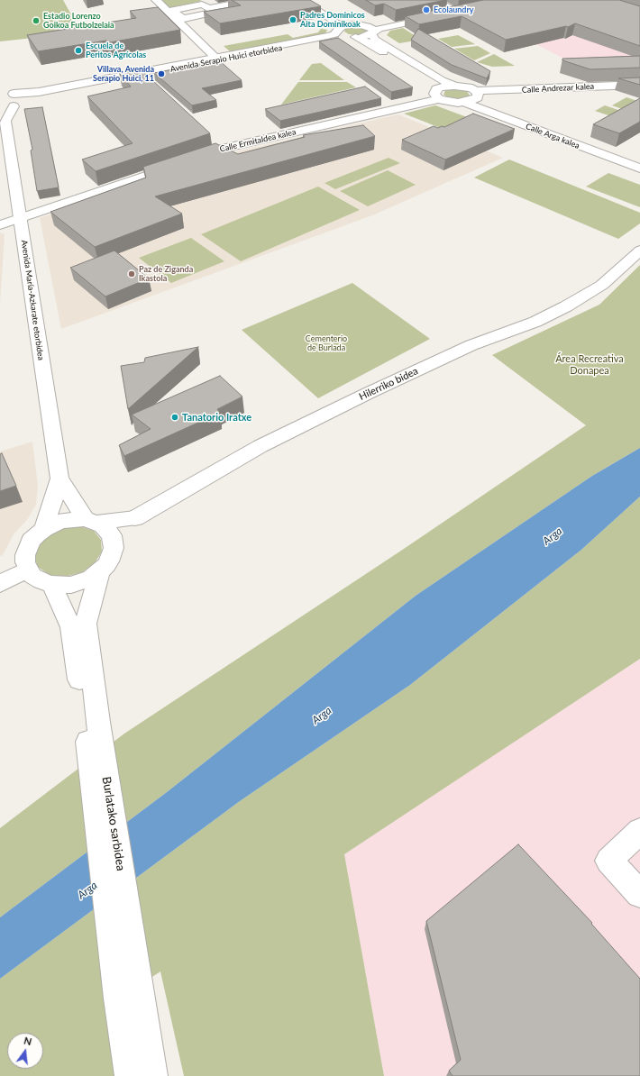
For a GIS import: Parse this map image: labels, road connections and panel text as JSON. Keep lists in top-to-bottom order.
{
  "streets": {
    "street": [
      "Avenida Serapio Huici etorbidea",
      "Calle Andrezar kalea",
      "Calle Arga kalea",
      "Calle Ermitaldea kalea",
      "Avenida María-Azkarate etorbidea",
      "Hilerriko bidea",
      "Burlatako sarbidea"
    ]
  },
  "crossings": [
    ["Avenida Serapio Huici etorbidea", "Avenida María-Azkarate etorbidea"],
    ["Calle Ermitaldea kalea", "Avenida María-Azkarate etorbidea"],
    ["Hilerriko bidea", "Burlatako sarbidea"]
  ],
  "water": ["Arga"],
  "parks": ["Cementerio de Burlada", "Área Recreativa Donapea"],
  "places": [
    "Ecolaundry",
    "Padres Dominicos Aita Dominikoak",
    "Estadio Lorenzo Goikoa Futbolzelaia",
    "Escuela de Peritos Agrícolas",
    "Villava, Avenida Serapio Huici, 11",
    "Paz de Ziganda Ikastola",
    "Tanatorio Iratxe"
  ],
  "north": "top"
}
